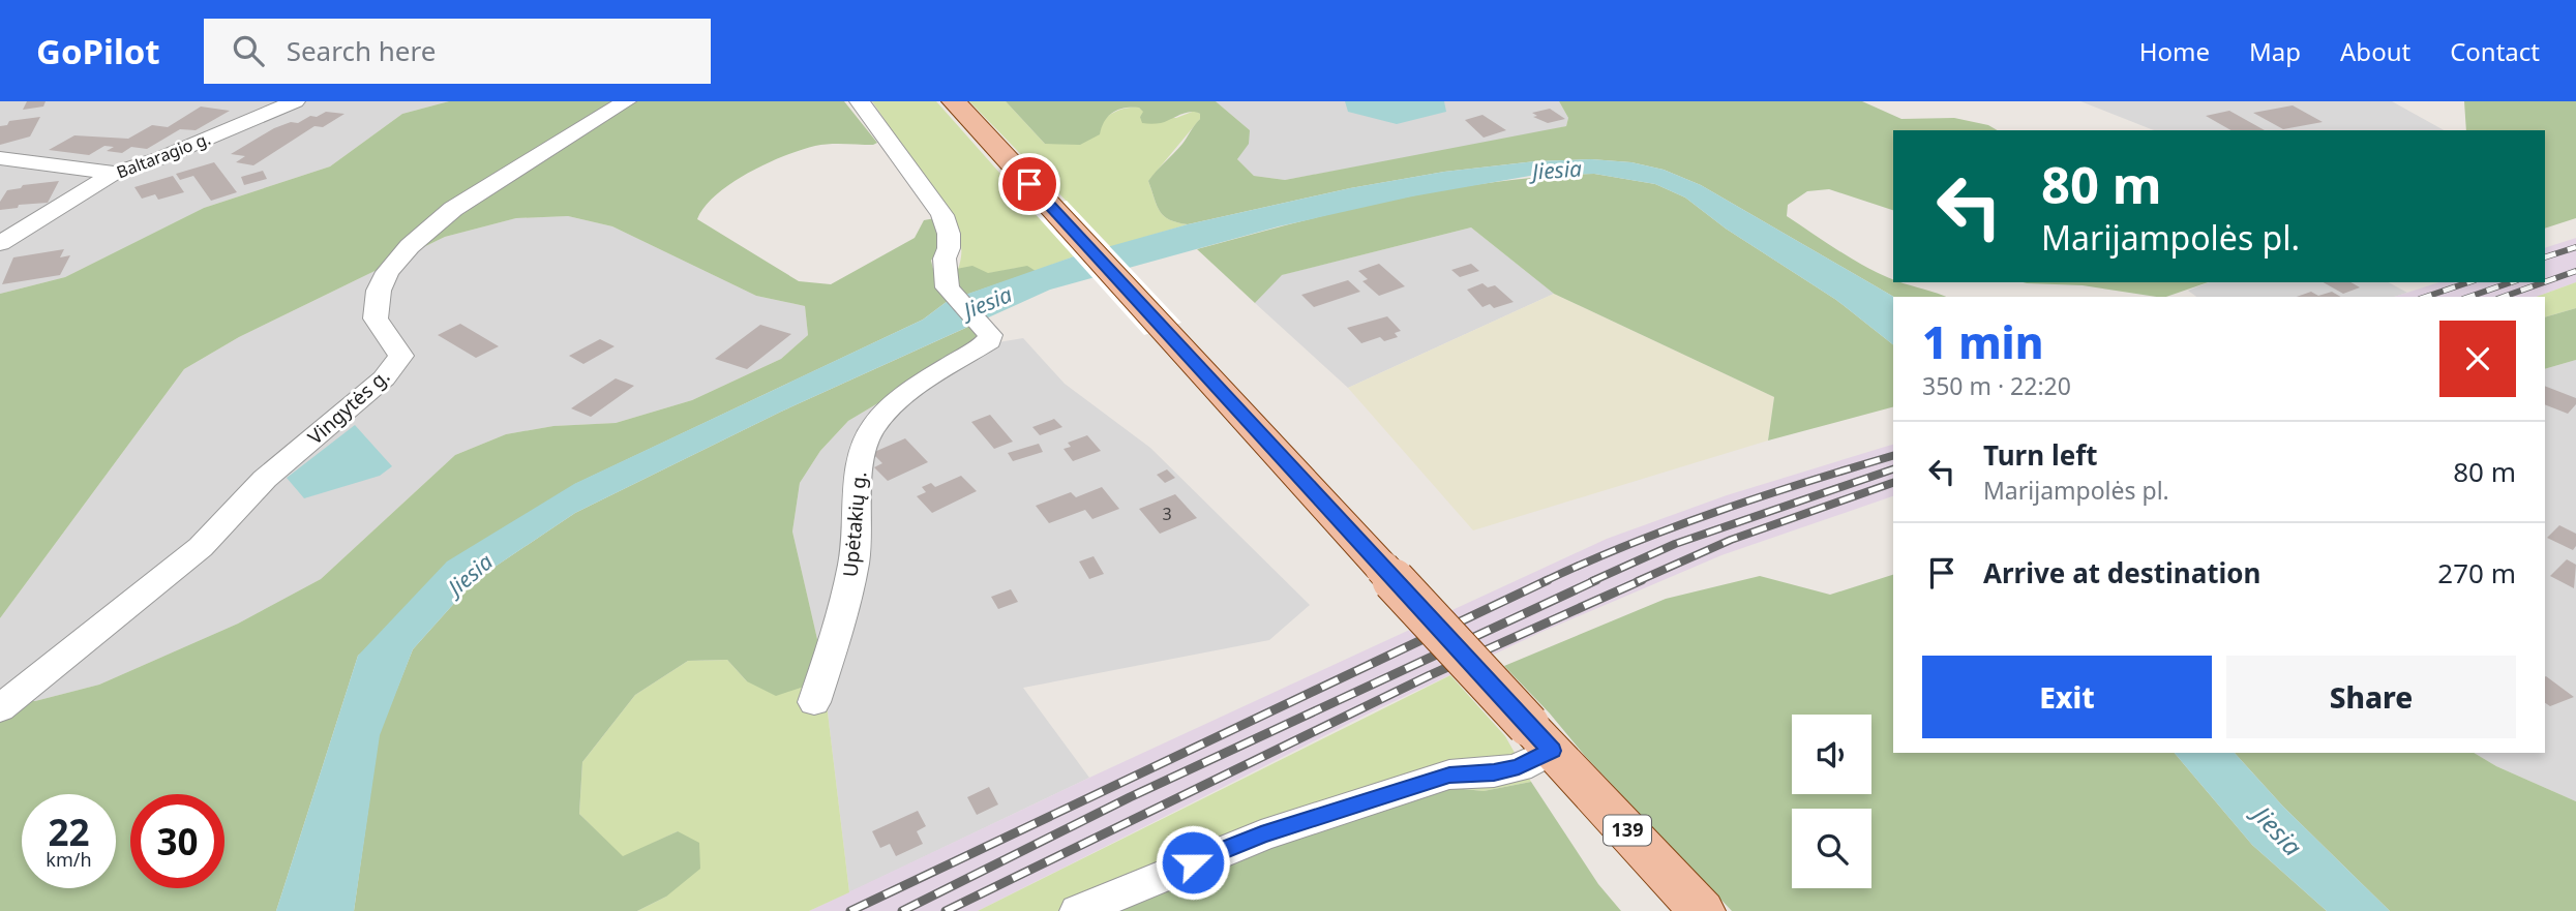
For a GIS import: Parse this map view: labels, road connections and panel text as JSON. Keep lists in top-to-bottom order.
{
  "streets": {
    "main road": ["139"],
    "street": ["Baltaragio g.", "Vingytės g.", "Upėtakių g."]
  },
  "water": ["Jiesia"],
  "house_numbers": ["3"],
  "page": {
    "header": "GoPilot",
    "search": "Search here",
    "nav": [
      "Home",
      "Map",
      "About",
      "Contact"
    ],
    "turn": ["80 m", "Marijampolės pl."],
    "heading": ["1 min", "350 m · 22:20"],
    "list": [
      {
        "name": "Turn left",
        "note": "Marijampolės pl.",
        "value": "80 m"
      },
      {
        "name": "Arrive at destination",
        "value": "270 m"
      }
    ],
    "buttons": ["Exit", "Share"],
    "speed": "22 km/h",
    "limit": "30"
  }
}
